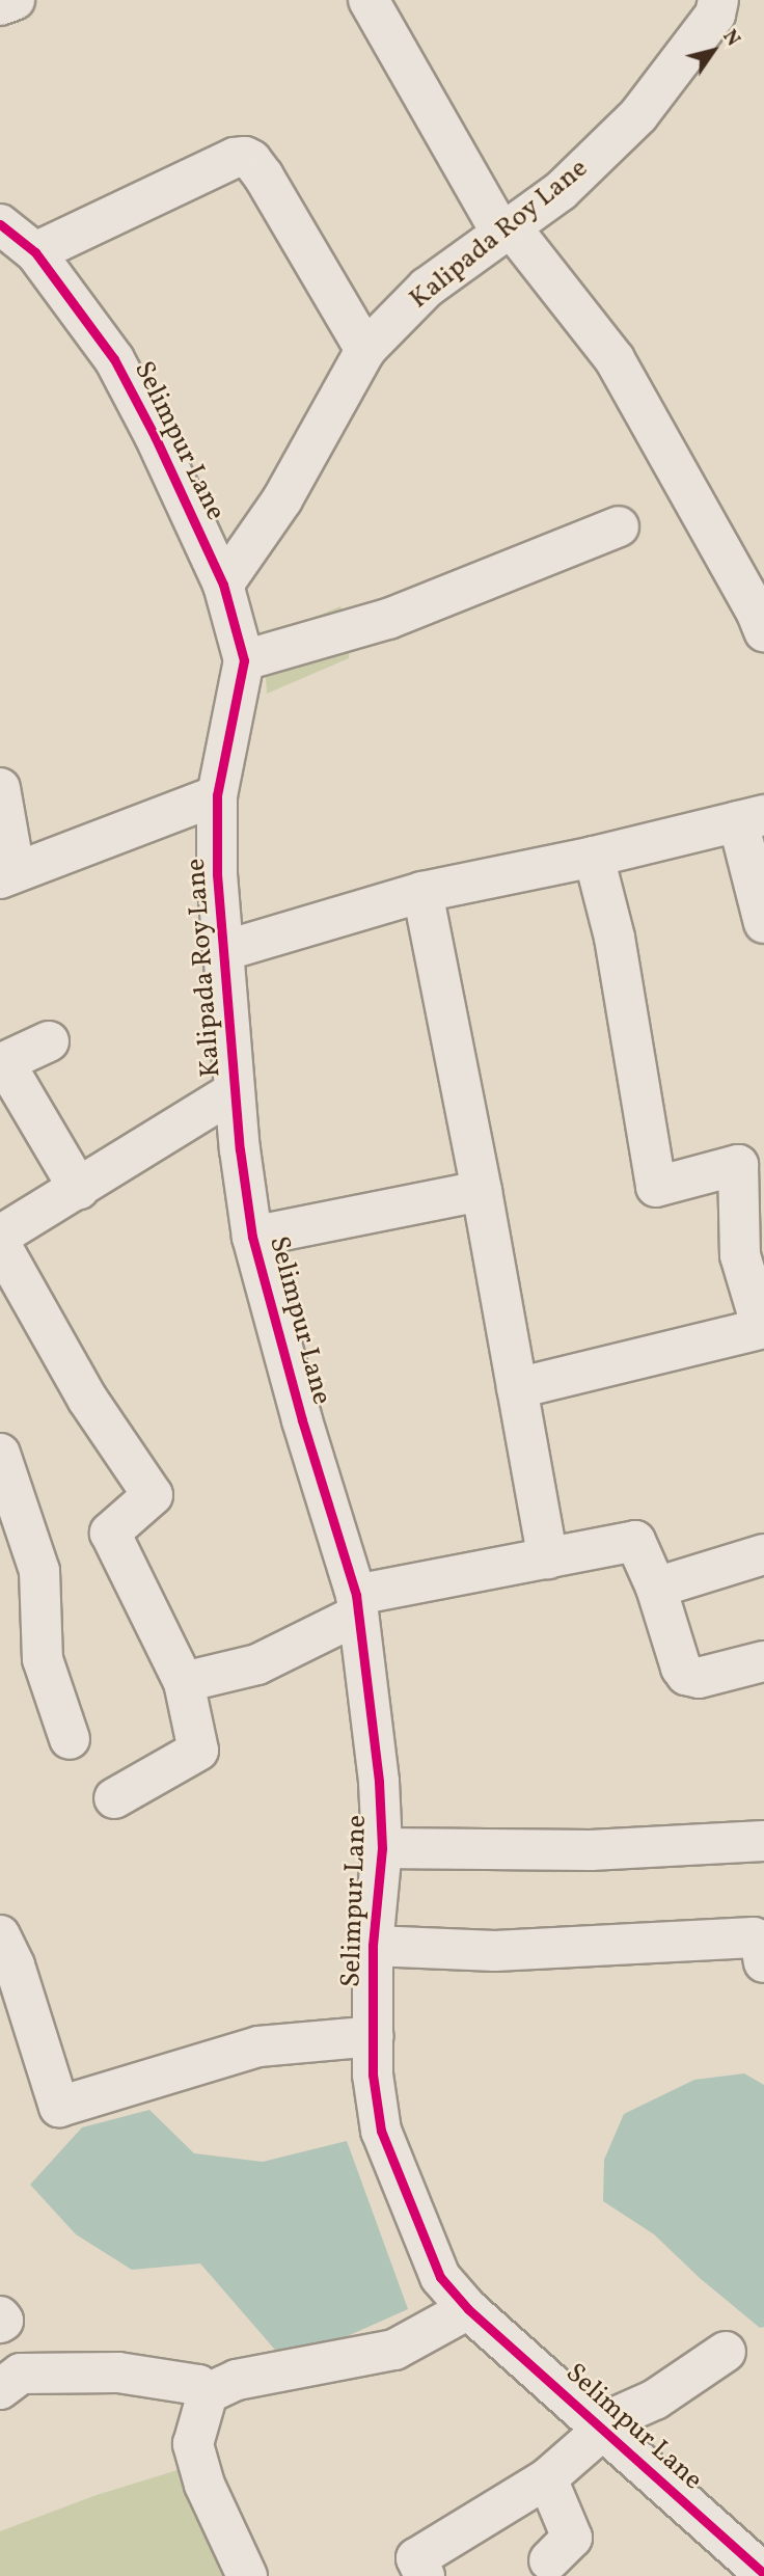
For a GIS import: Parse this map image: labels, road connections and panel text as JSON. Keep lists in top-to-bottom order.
{
  "streets": {
    "street": ["Kalipada Roy Lane", "Selimpur Lane"]
  },
  "crossings": [
    ["Kalipada Roy Lane", "Selimpur Lane"]
  ],
  "north": "top right"
}
